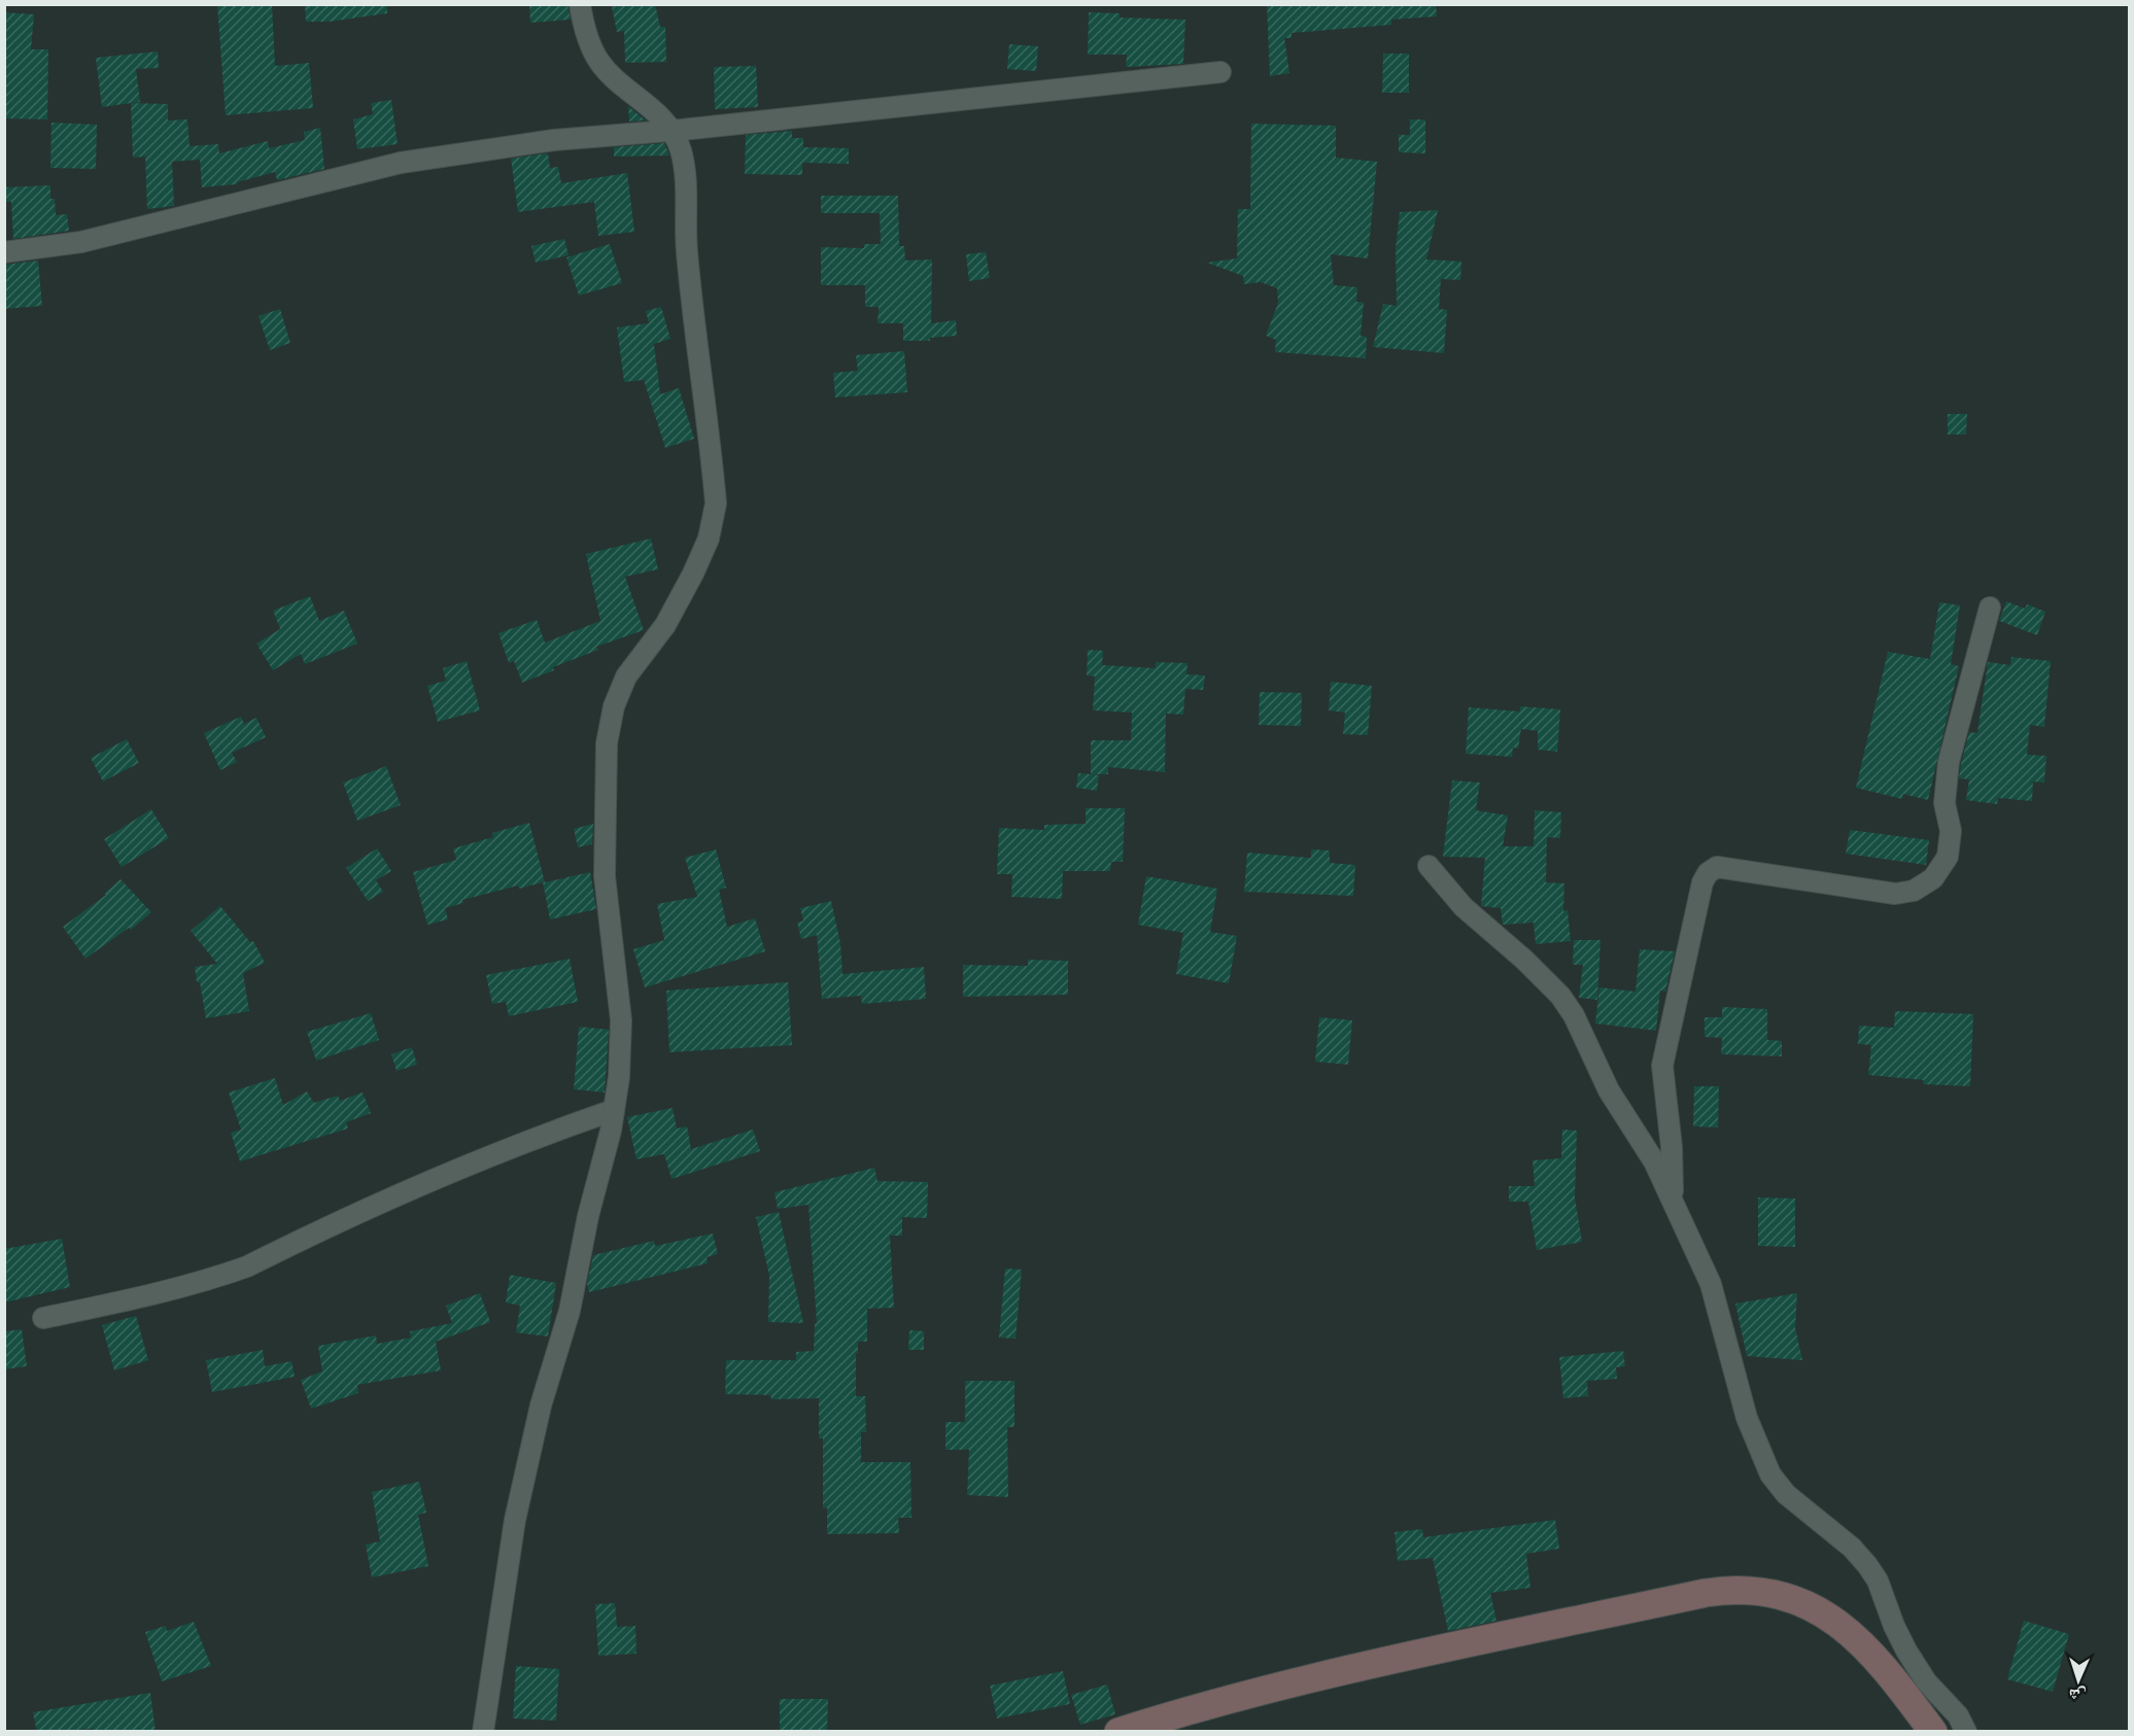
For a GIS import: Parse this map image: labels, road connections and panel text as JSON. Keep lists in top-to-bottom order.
{
  "north": "bottom"
}
